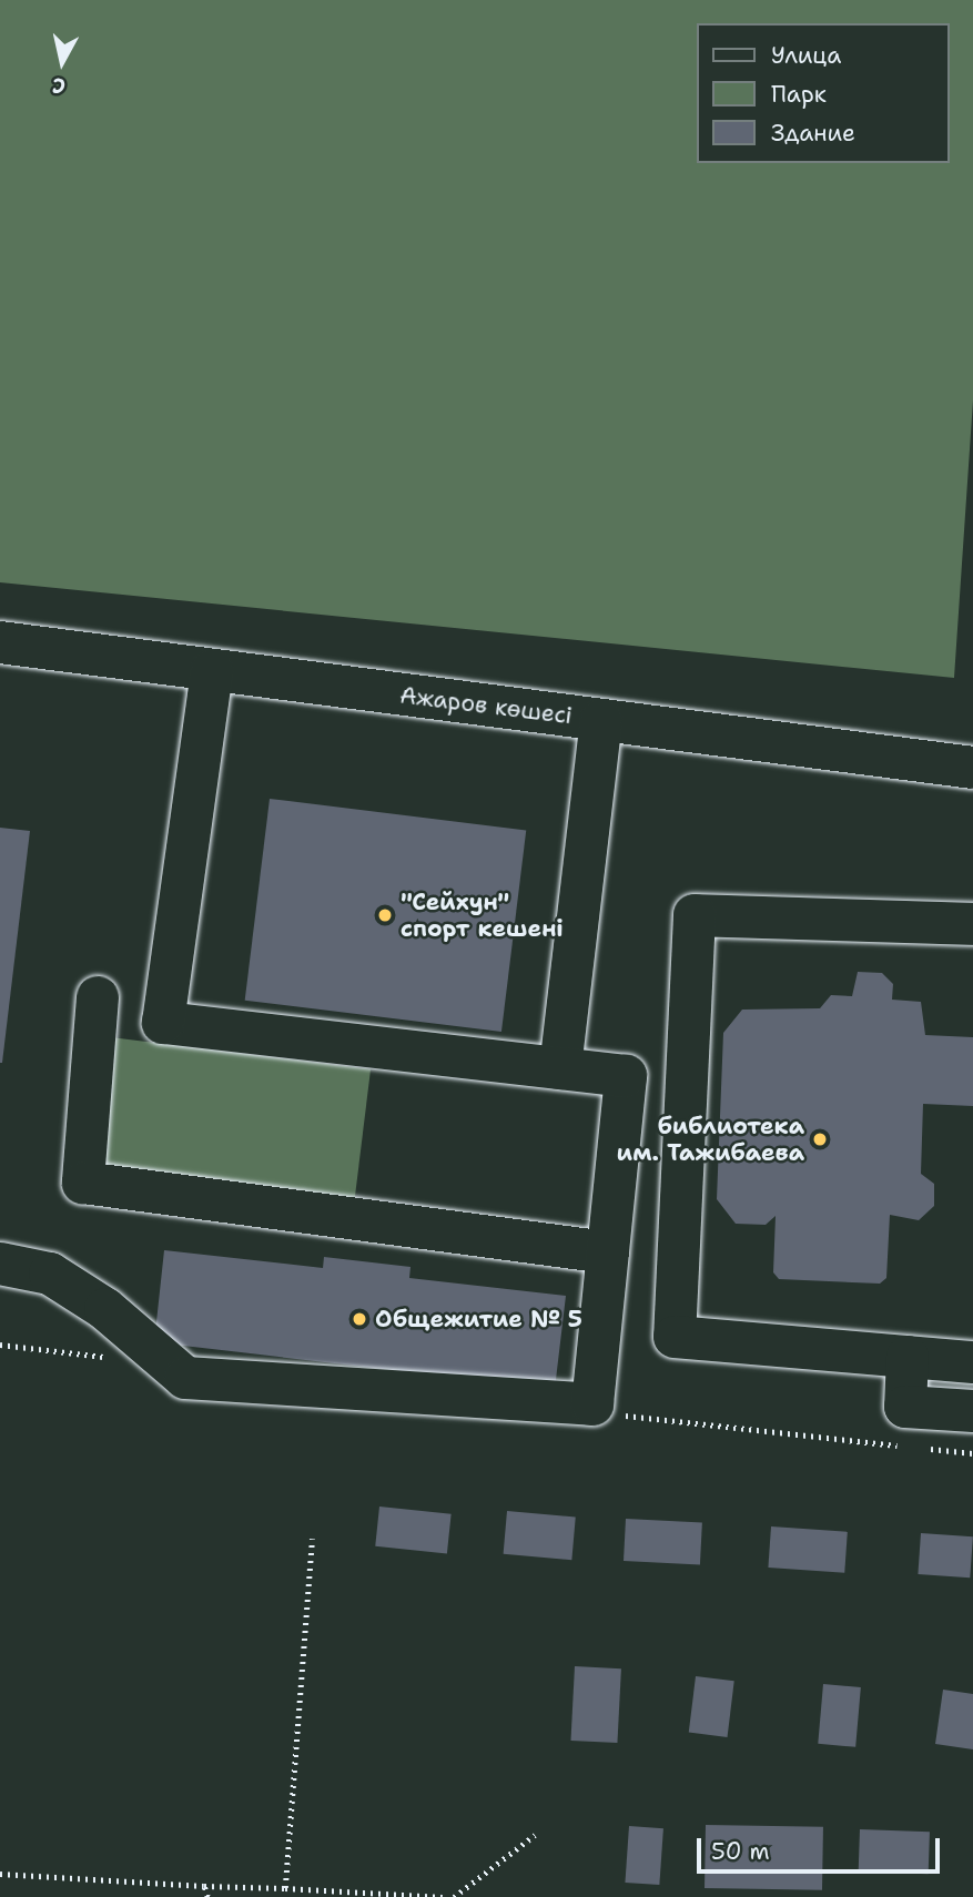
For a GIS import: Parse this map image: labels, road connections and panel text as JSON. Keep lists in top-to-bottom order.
{
  "streets": {
    "street": ["Ажаров көшесі"]
  },
  "places": ["\"Сейхун\" спорт кешені", "библиотека им. Тажибаева", "Общежитие № 5"],
  "legend": ["Улица", "Парк", "Здание"],
  "scale_bar": "50 m",
  "north": "bottom"
}
